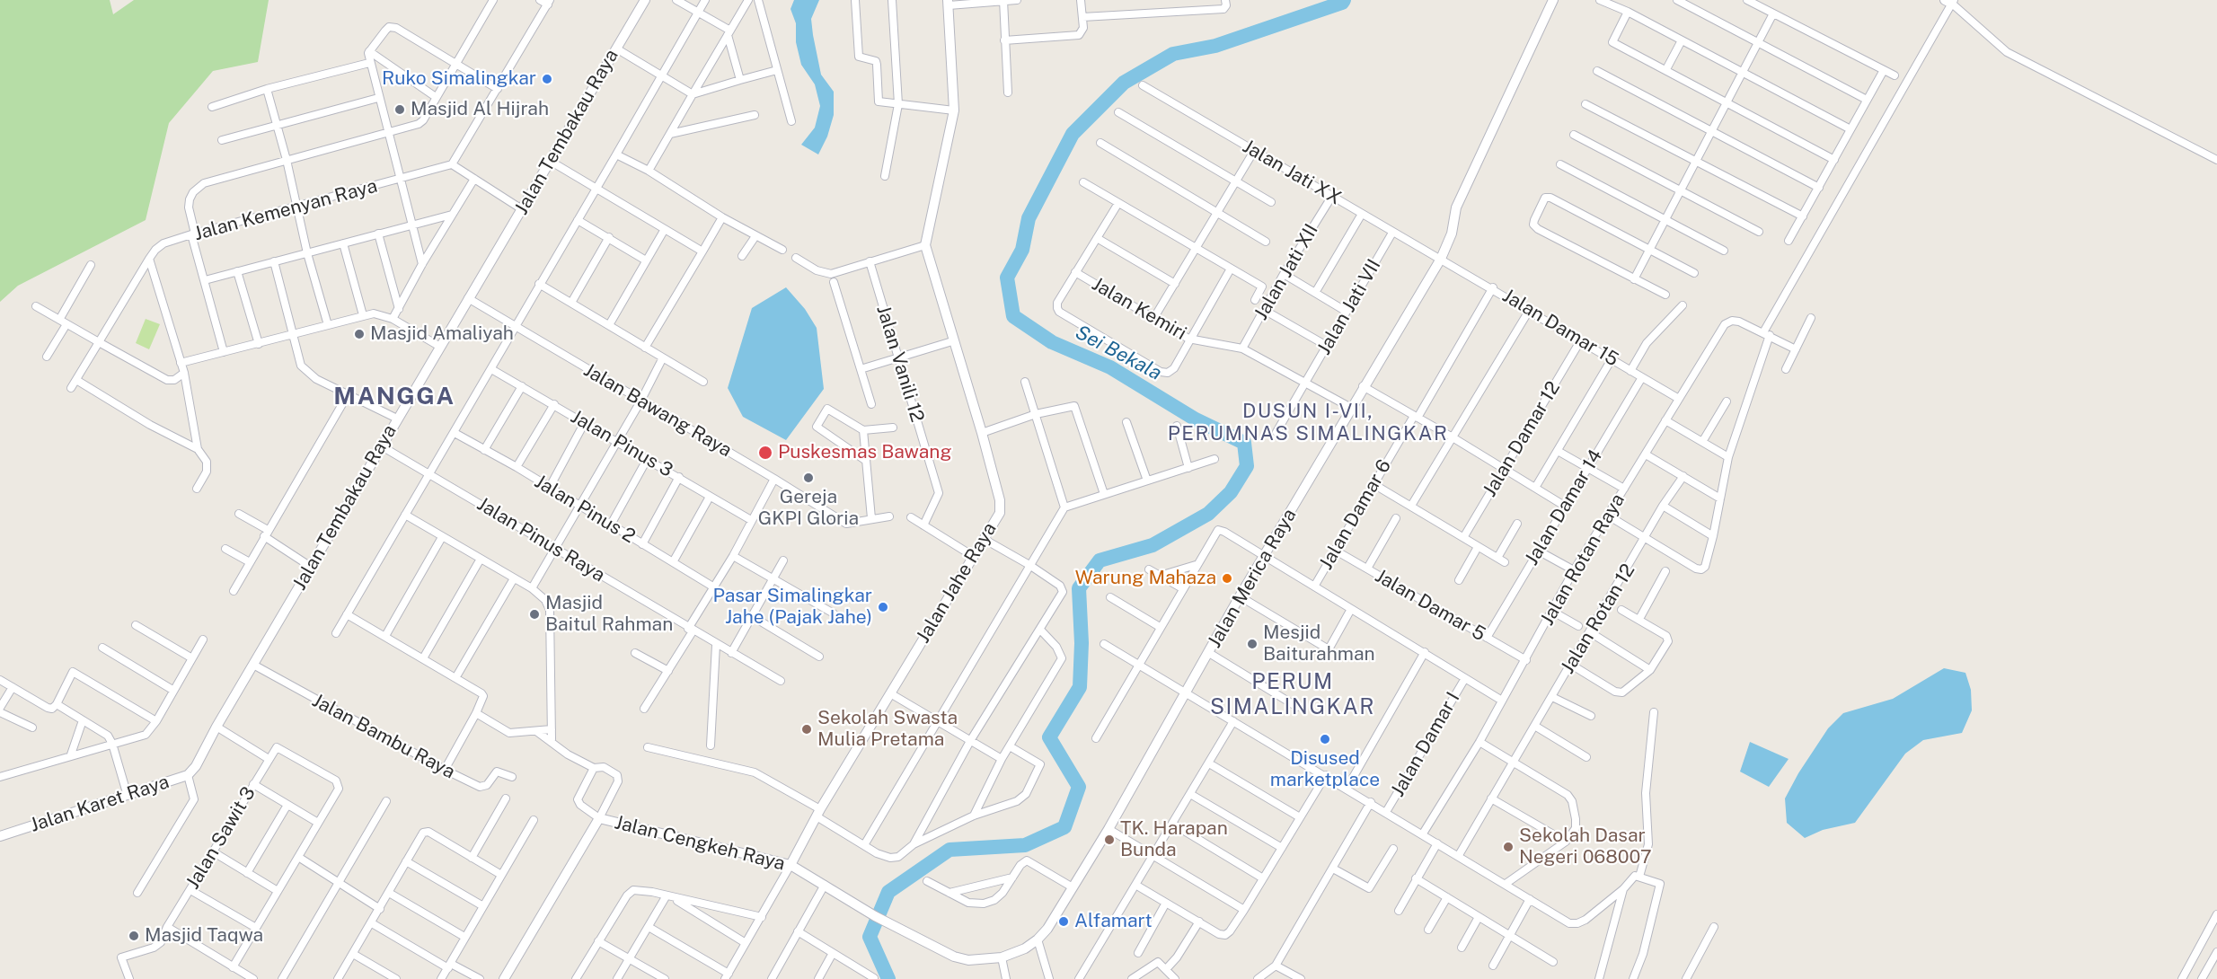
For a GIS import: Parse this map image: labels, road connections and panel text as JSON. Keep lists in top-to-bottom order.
{
  "streets": {
    "street": [
      "Jalan Tembakau Raya",
      "Jalan Jati XX",
      "Jalan Kemenyan Raya",
      "Jalan Jati XII",
      "Jalan Jati VII",
      "Jalan Kemiri",
      "Jalan Damar 15",
      "Jalan Vanili 12",
      "Jalan Bawang Raya",
      "Jalan Damar 12",
      "Jalan Pinus 3",
      "Jalan Damar 14",
      "Jalan Pinus 2",
      "Jalan Damar 6",
      "Jalan Pinus Raya",
      "Jalan Rotan Raya",
      "Jalan Merica Raya",
      "Jalan Jahe Raya",
      "Jalan Damar 5",
      "Jalan Rotan 12",
      "Jalan Bambu Raya",
      "Jalan Damar I",
      "Jalan Karet Raya",
      "Jalan Sawit 3",
      "Jalan Cengkeh Raya"
    ]
  },
  "crossings": [
    ["Jalan Tembakau Raya", "Jalan Bawang Raya"],
    ["Jalan Tembakau Raya", "Jalan Pinus Raya"],
    ["Jalan Tembakau Raya", "Jalan Bambu Raya"],
    ["Jalan Tembakau Raya", "Jalan Karet Raya"],
    ["Jalan Jati XX", "Jalan Jati XII"],
    ["Jalan Jati XX", "Jalan Jati VII"],
    ["Jalan Jati XX", "Jalan Damar 15"],
    ["Jalan Jati XX", "Jalan Merica Raya"],
    ["Jalan Jati XII", "Jalan Kemiri"],
    ["Jalan Jati VII", "Jalan Kemiri"],
    ["Jalan Kemiri", "Jalan Merica Raya"],
    ["Jalan Damar 15", "Jalan Damar 12"],
    ["Jalan Damar 15", "Jalan Damar 14"],
    ["Jalan Damar 15", "Jalan Damar 6"],
    ["Jalan Damar 15", "Jalan Rotan Raya"],
    ["Jalan Damar 15", "Jalan Merica Raya"],
    ["Jalan Damar 14", "Jalan Damar 5"],
    ["Jalan Damar 6", "Jalan Damar 5"],
    ["Jalan Rotan Raya", "Jalan Damar 5"],
    ["Jalan Merica Raya", "Jalan Cengkeh Raya"],
    ["Jalan Jahe Raya", "Jalan Cengkeh Raya"]
  ],
  "districts": ["MANGGA", "DUSUN I-VII, PERUMNAS SIMALINGKAR", "PERUM SIMALINGKAR"],
  "water": ["Sei Bekala"],
  "places": [
    "Ruko Simalingkar",
    "Masjid Al Hijrah",
    "Masjid Amaliyah",
    "Puskesmas Bawang",
    "Gereja GKPI Gloria",
    "Warung Mahaza",
    "Pasar Simalingkar Jahe (Pajak Jahe)",
    "Masjid Baitul Rahman",
    "Mesjid Baiturahman",
    "Sekolah Swasta Mulia Pretama",
    "Disused marketplace",
    "TK. Harapan Bunda",
    "Sekolah Dasar Negeri 068007",
    "Alfamart",
    "Masjid Taqwa"
  ]
}
